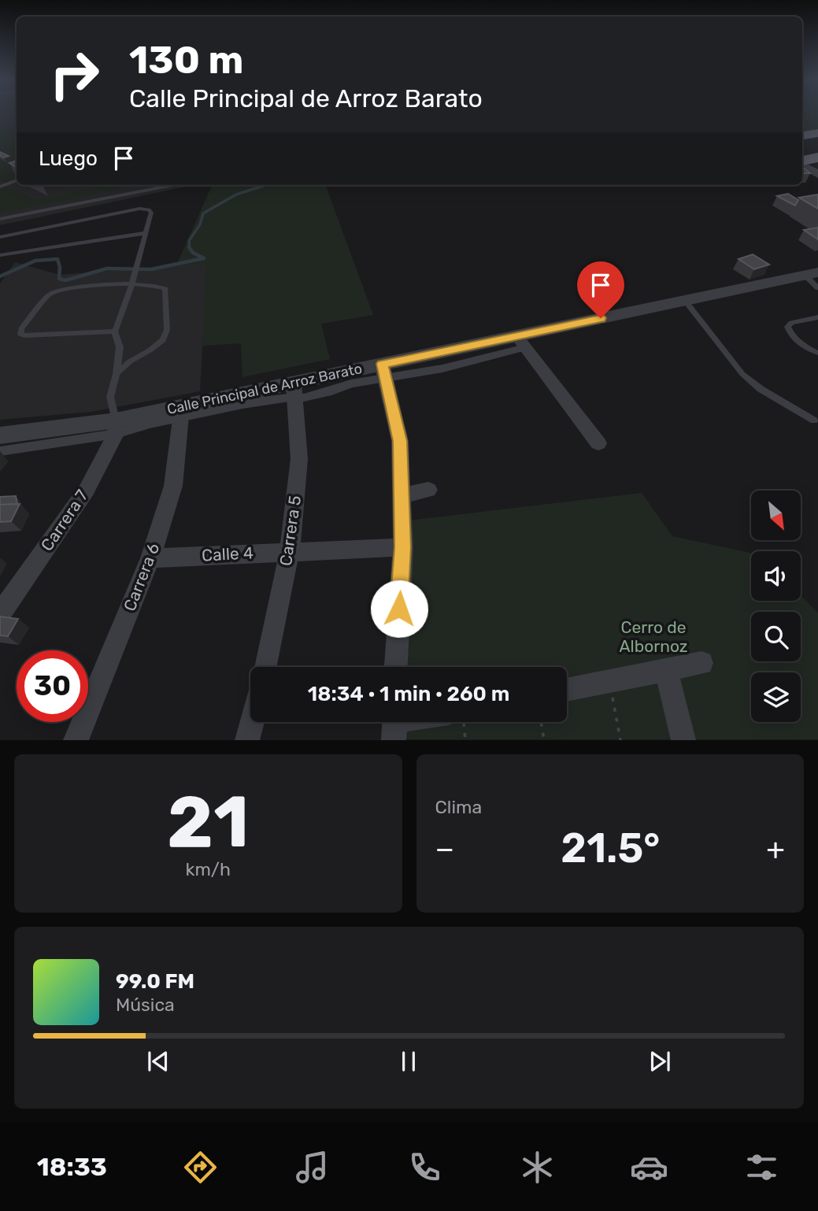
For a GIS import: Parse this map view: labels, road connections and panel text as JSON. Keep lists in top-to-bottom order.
{
  "streets": {
    "street": [
      "Calle Principal de Arroz Barato",
      "Carrera 7",
      "Carrera 5",
      "Calle 4",
      "Carrera 6"
    ]
  },
  "crossings": [
    ["Calle Principal de Arroz Barato", "Carrera 7"],
    ["Calle Principal de Arroz Barato", "Carrera 5"],
    ["Calle Principal de Arroz Barato", "Carrera 6"],
    ["Carrera 5", "Calle 4"],
    ["Calle 4", "Carrera 6"]
  ],
  "parks": ["Cerro de Albornoz"],
  "north": "bottom right",
  "page": {
    "turn": ["130 m", "Calle Principal de Arroz Barato"],
    "then": "Luego",
    "limit": "30",
    "trip": "18:34 · 1 min · 260 m",
    "tile": [
      ["21", "km/h"],
      "Clima"
    ],
    "heat": ["−", "21.5°", "+"],
    "song": ["99.0 FM", "Música"],
    "tabs": "18:33"
  }
}
